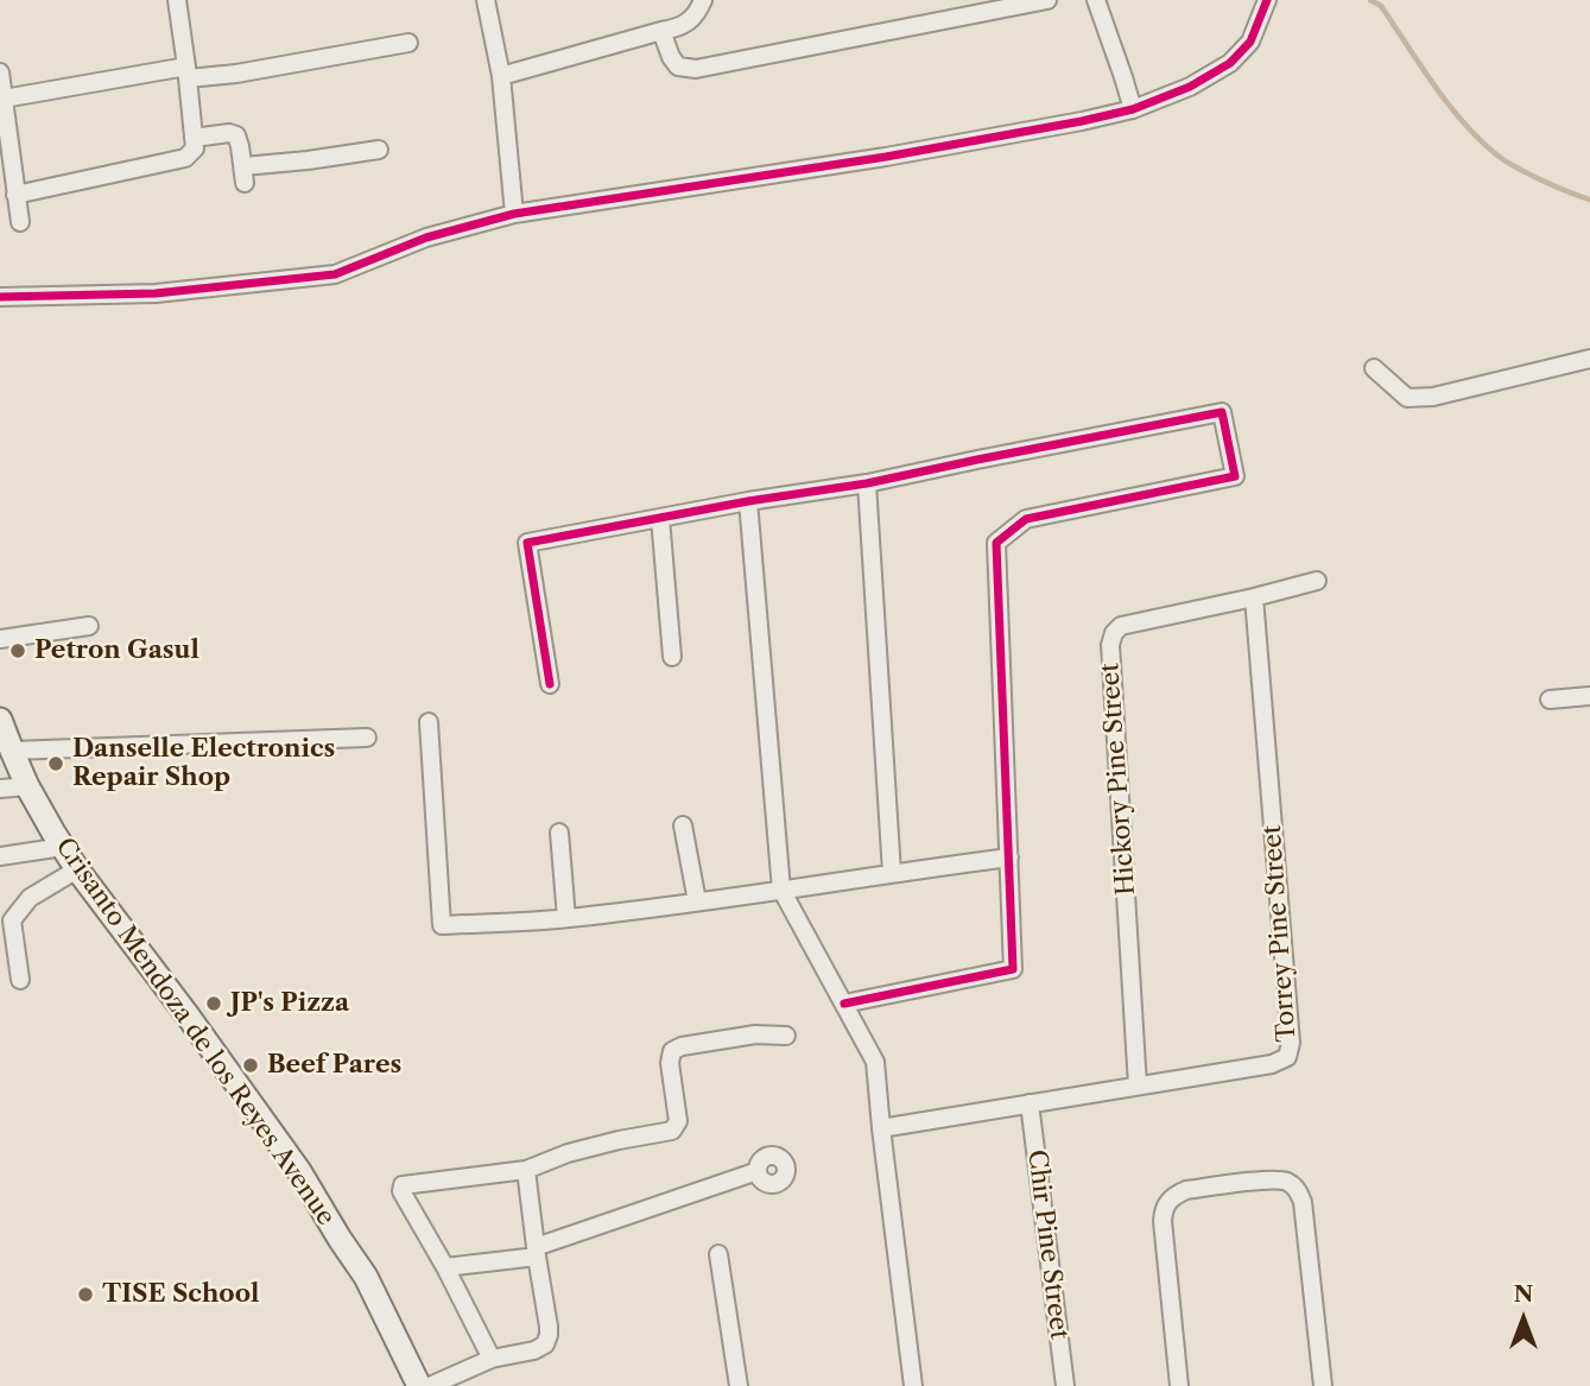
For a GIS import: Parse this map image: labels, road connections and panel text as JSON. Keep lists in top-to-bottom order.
{
  "streets": {
    "main road": ["Crisanto Mendoza de los Reyes Avenue"],
    "street": ["Hickory Pine Street", "Torrey Pine Street", "Chir Pine Street"]
  },
  "crossings": [
    ["Hickory Pine Street", "Torrey Pine Street"],
    ["Torrey Pine Street", "Chir Pine Street"]
  ],
  "places": [
    "Petron Gasul",
    "Danselle Electronics Repair Shop",
    "JP's Pizza",
    "Beef Pares",
    "TISE School"
  ],
  "north": "top"
}
